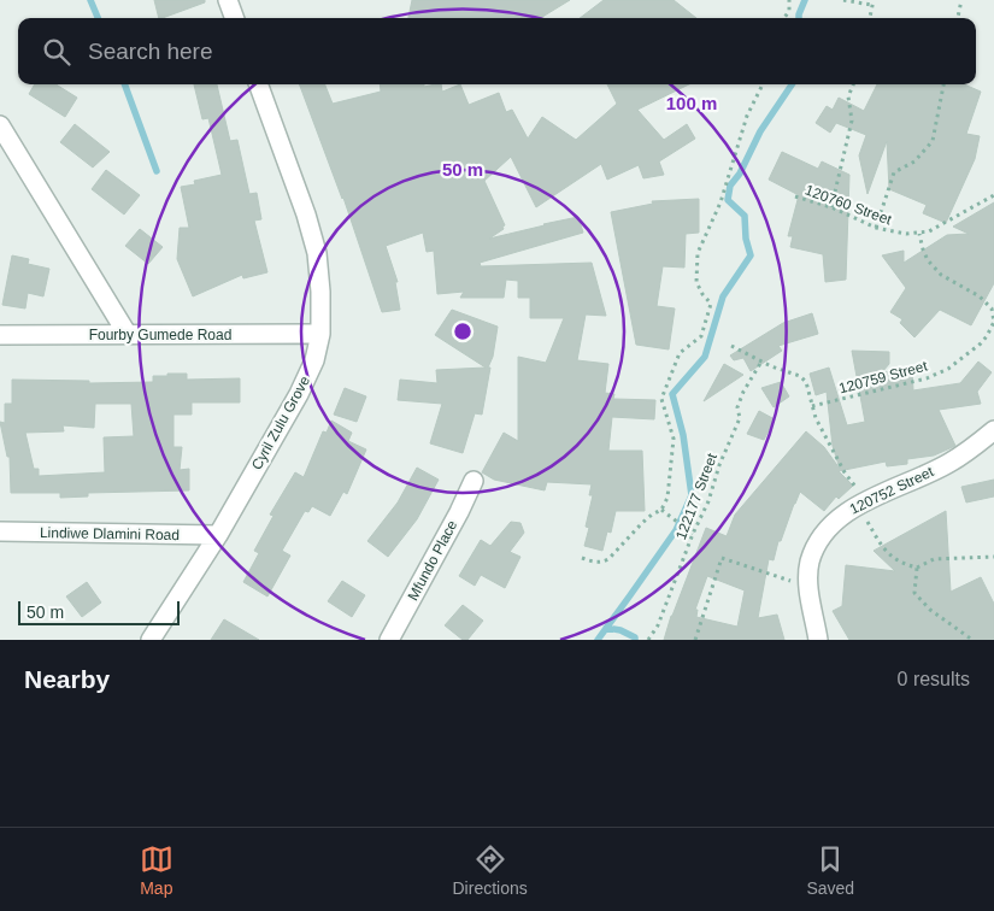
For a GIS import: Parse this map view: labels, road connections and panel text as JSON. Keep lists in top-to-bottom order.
{
  "streets": {
    "street": [
      "Fourby Gumede Road",
      "Cyril Zulu Grove",
      "120752 Street",
      "Lindiwe Dlamini Road",
      "Mfundo Place"
    ],
    "path": ["120760 Street", "120759 Street", "122177 Street"]
  },
  "crossings": [
    ["120760 Street", "120759 Street"],
    ["Fourby Gumede Road", "Cyril Zulu Grove"],
    ["Cyril Zulu Grove", "Lindiwe Dlamini Road"]
  ],
  "scale_bar": "50 m",
  "page": {
    "search": "Search here",
    "scale": "50 m",
    "heading": ["Nearby", "0 results"],
    "nav": ["Map", "Directions", "Saved"]
  },
  "rings": ["100 m", "50 m"]
}
